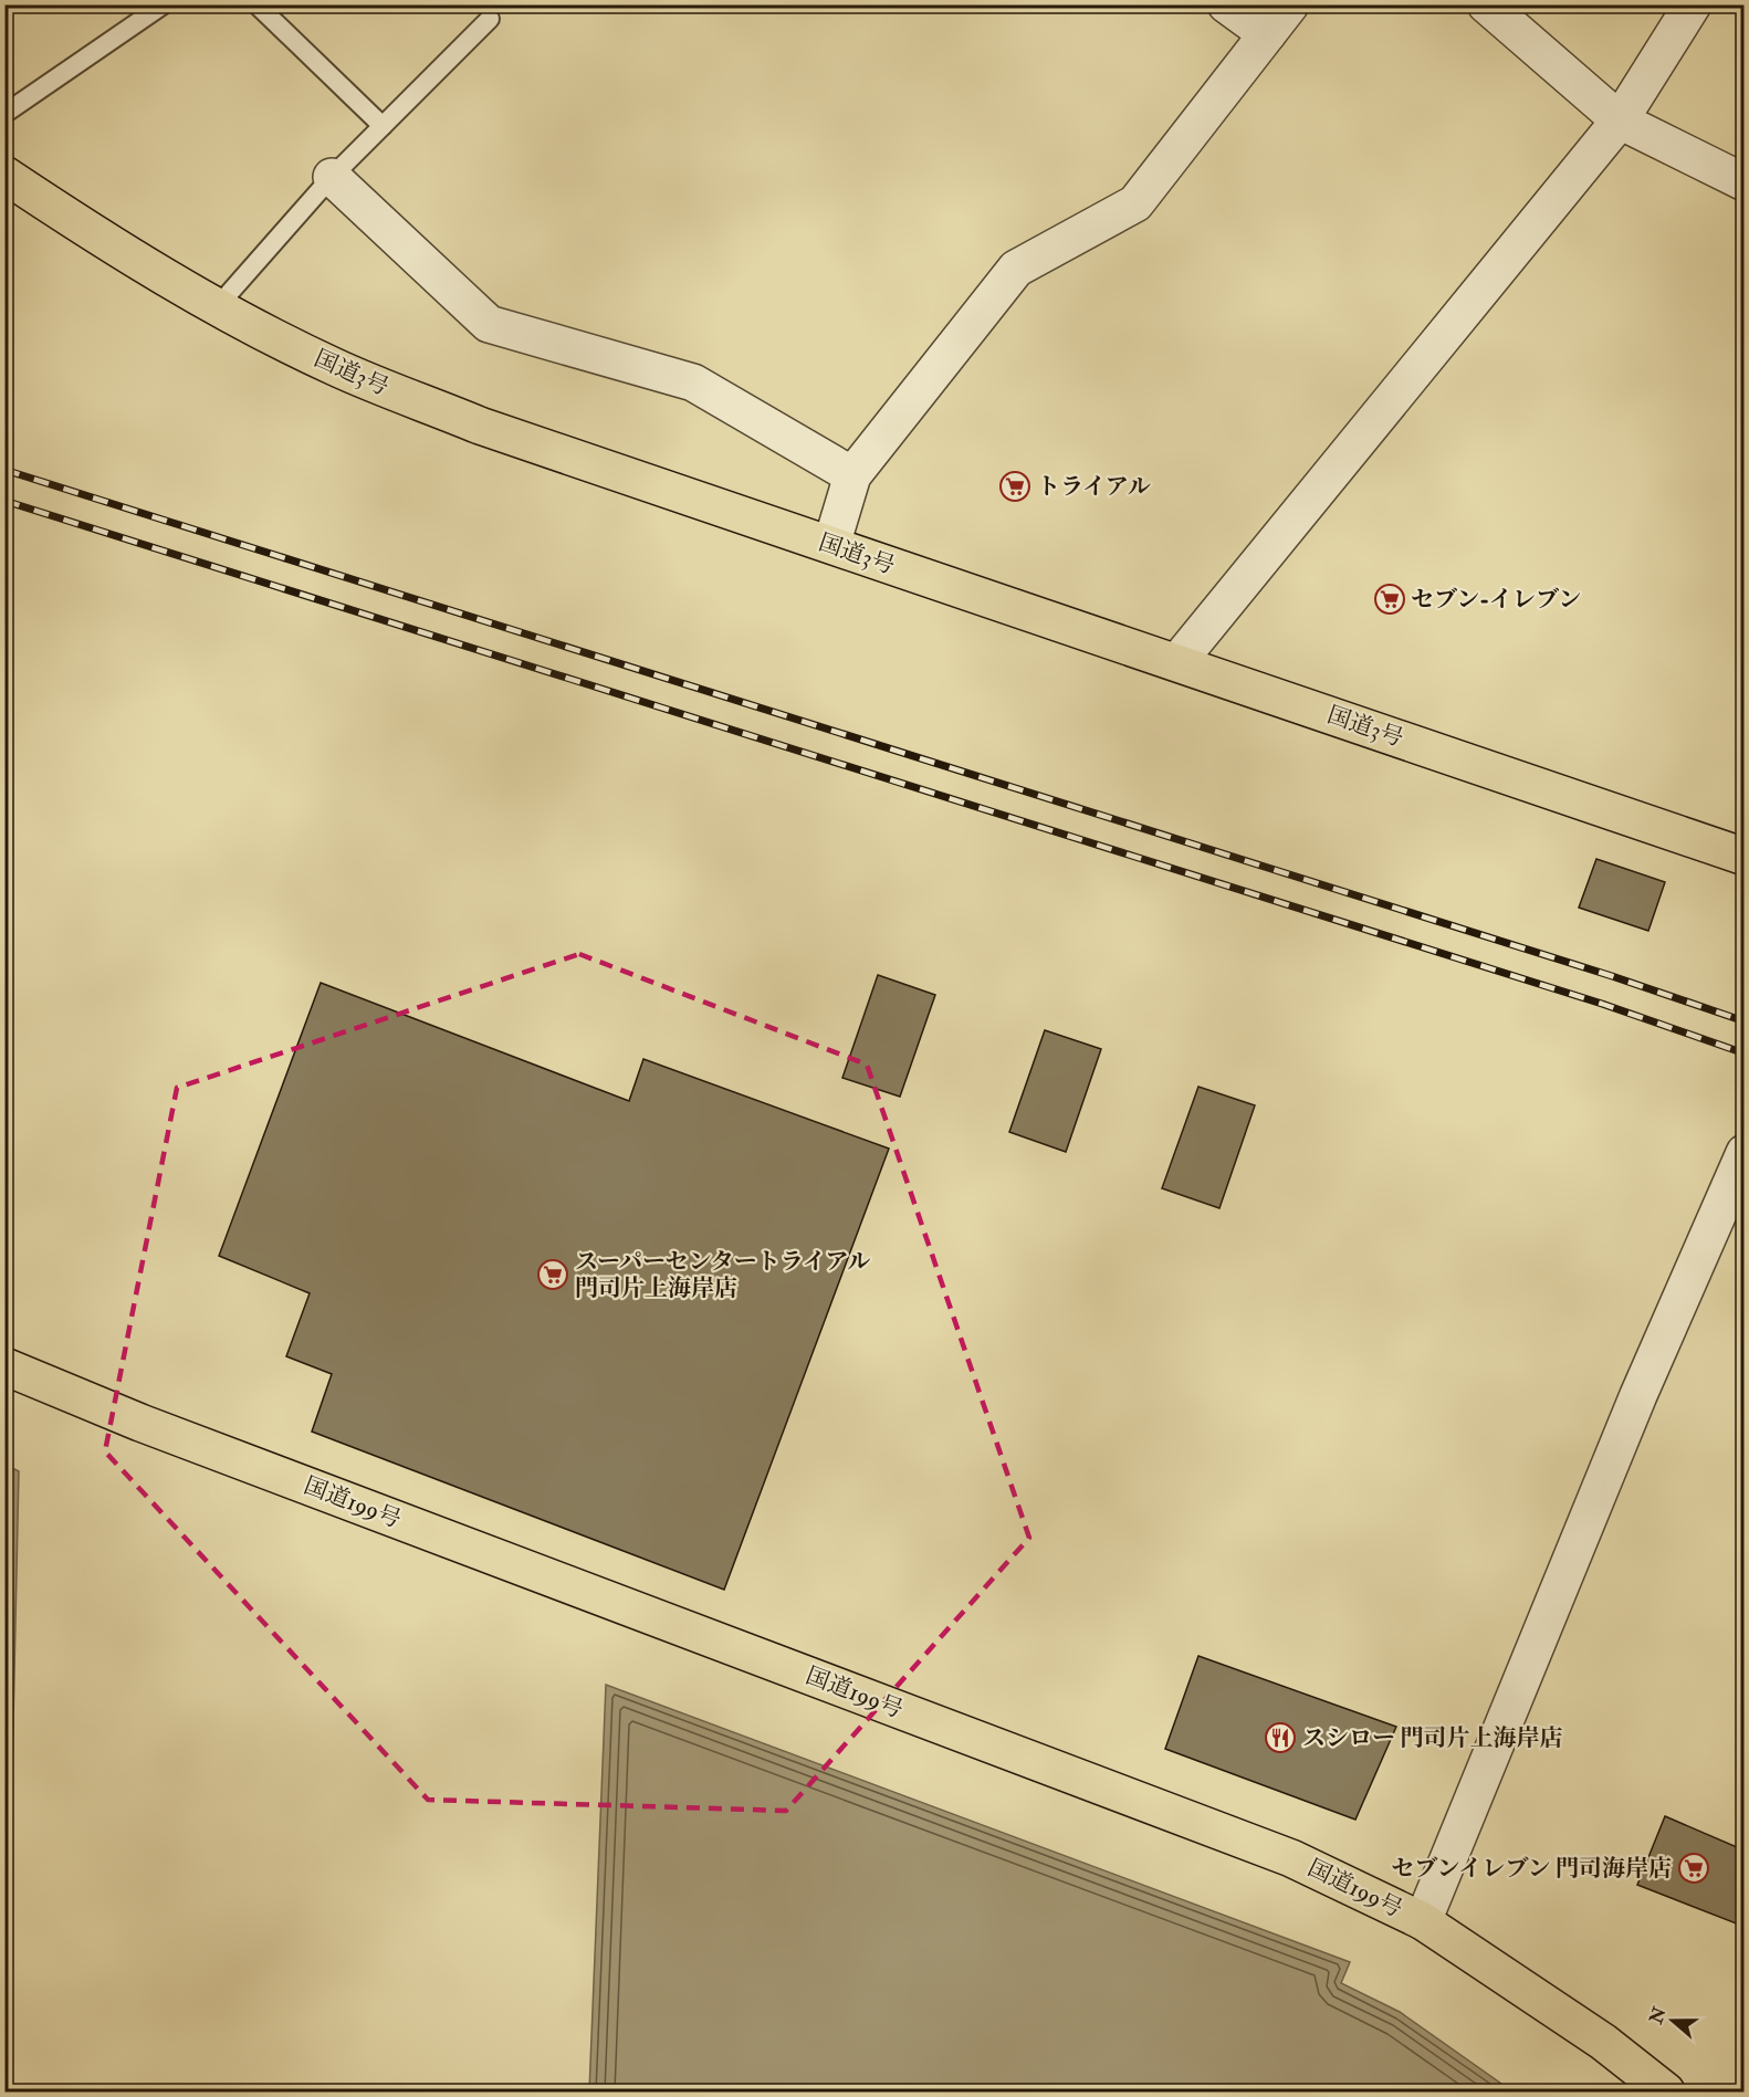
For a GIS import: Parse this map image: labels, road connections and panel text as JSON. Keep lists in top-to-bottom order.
{
  "streets": {
    "highway": ["国道3号", "国道199号"]
  },
  "places": {
    "supermarket": [
      "トライアル",
      "セブン-イレブン",
      "スーパーセンタートライアル 門司片上海岸店",
      "セブンイレブン 門司海岸店"
    ],
    "restaurant": ["スシロー 門司片上海岸店"]
  },
  "north": "left"
}
